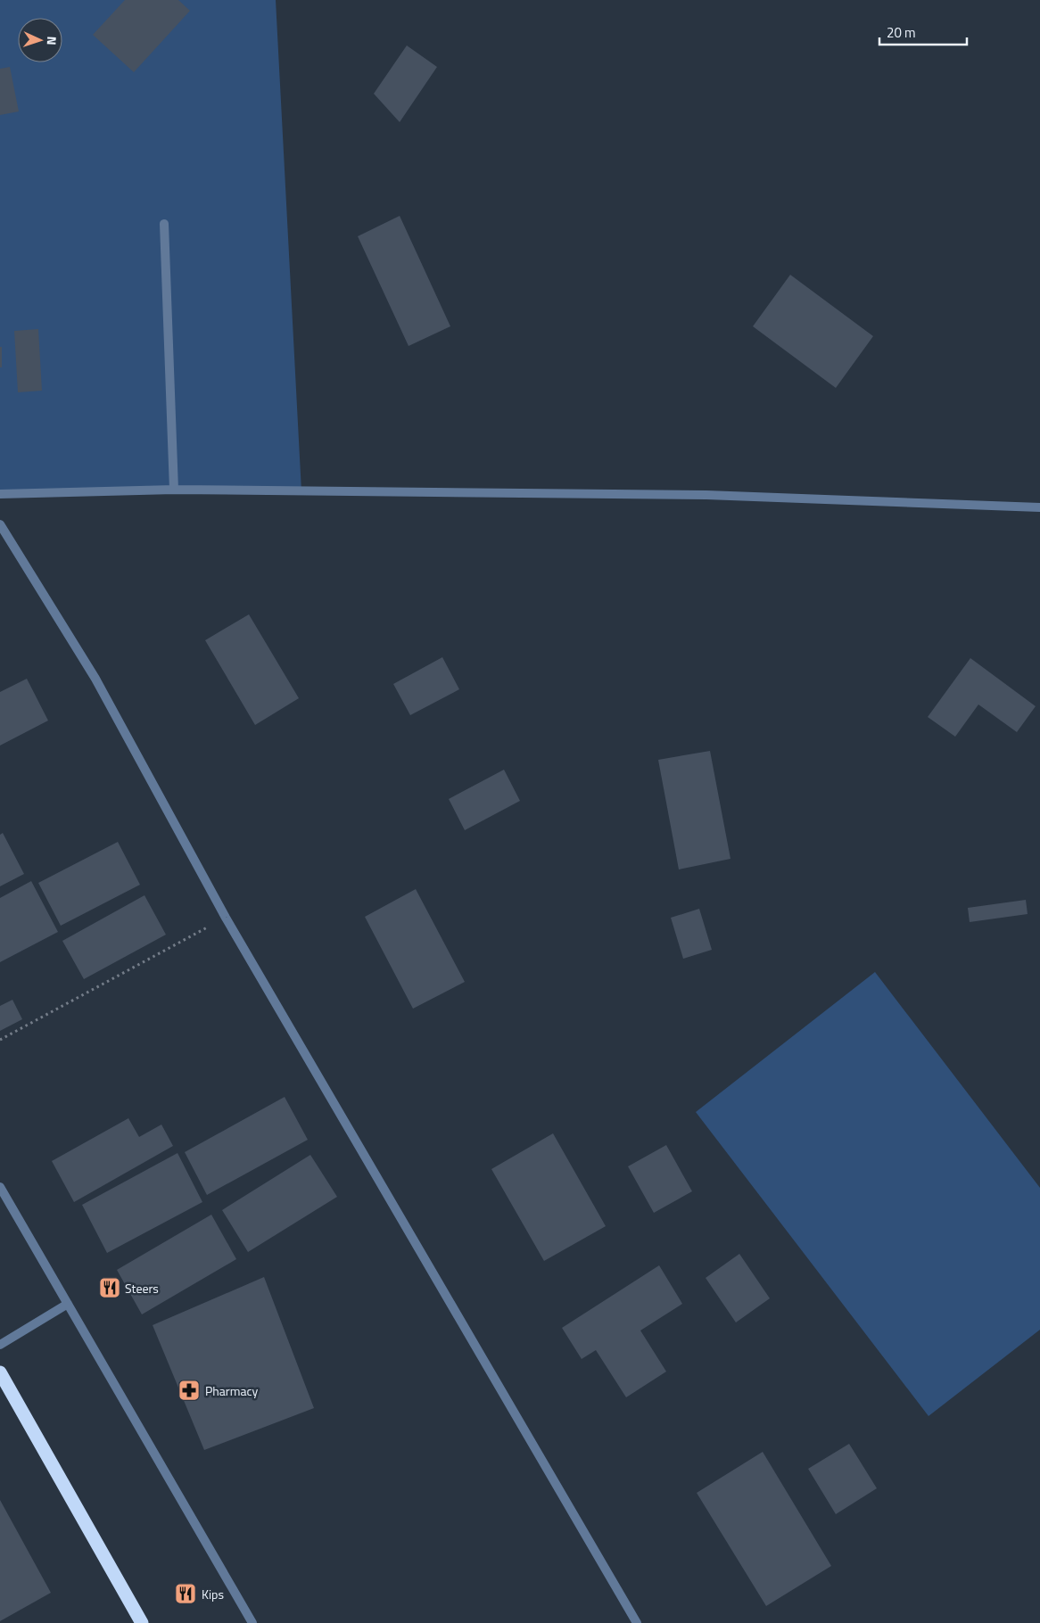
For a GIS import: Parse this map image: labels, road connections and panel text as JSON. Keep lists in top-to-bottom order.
{
  "places": {
    "restaurant": ["Steers", "Kips"],
    "pharmacy": ["Pharmacy"]
  },
  "scale_bar": "20 m",
  "north": "right"
}
